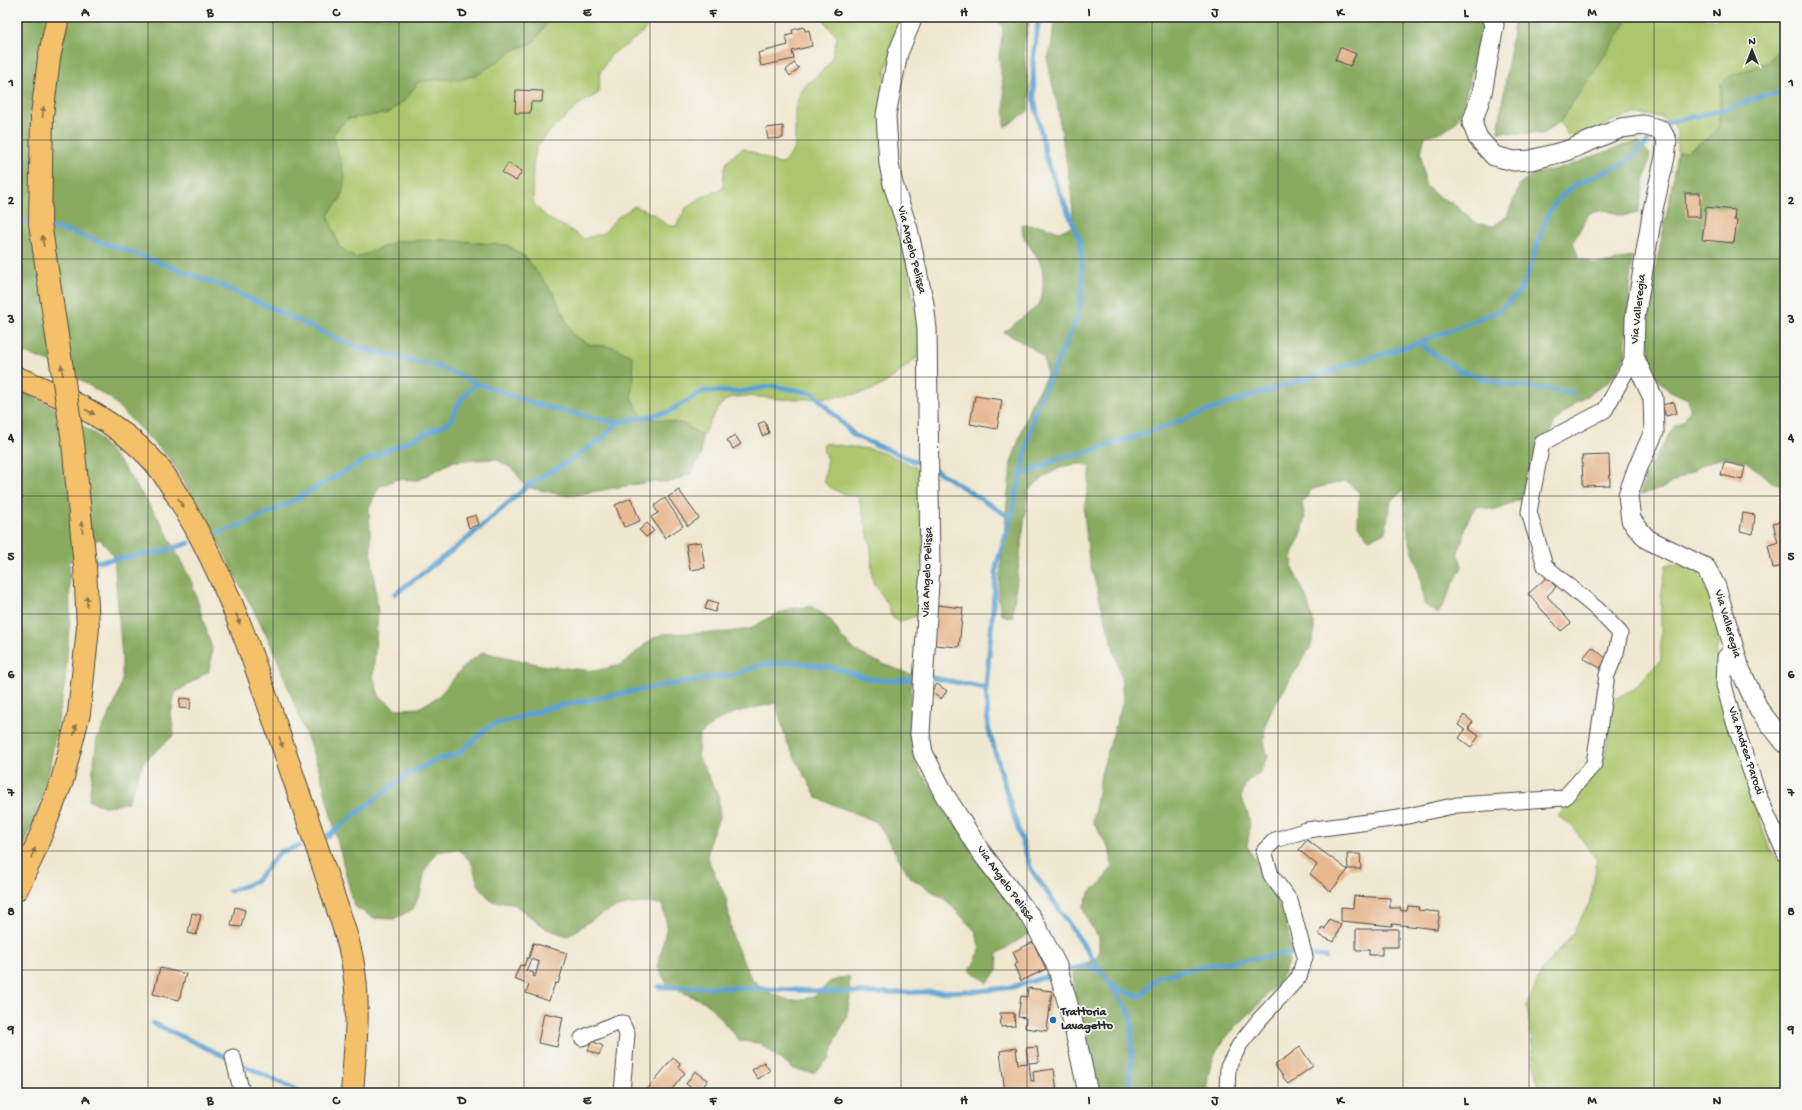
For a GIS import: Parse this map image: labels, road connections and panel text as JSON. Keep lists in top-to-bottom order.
{
  "streets": {
    "street": ["Via Angelo Pelissa", "Via Valleregia", "Via Andrea Parodi"]
  },
  "crossings": [
    ["Via Valleregia", "Via Andrea Parodi"]
  ],
  "places": ["Trattoria Lavagetto"],
  "north": "top",
  "grid": {
    "columns": [
      "A",
      "B",
      "C",
      "D",
      "E",
      "F",
      "G",
      "H",
      "I",
      "J",
      "K",
      "L",
      "M",
      "N"
    ],
    "rows": [
      "1",
      "2",
      "3",
      "4",
      "5",
      "6",
      "7",
      "8",
      "9"
    ]
  }
}
